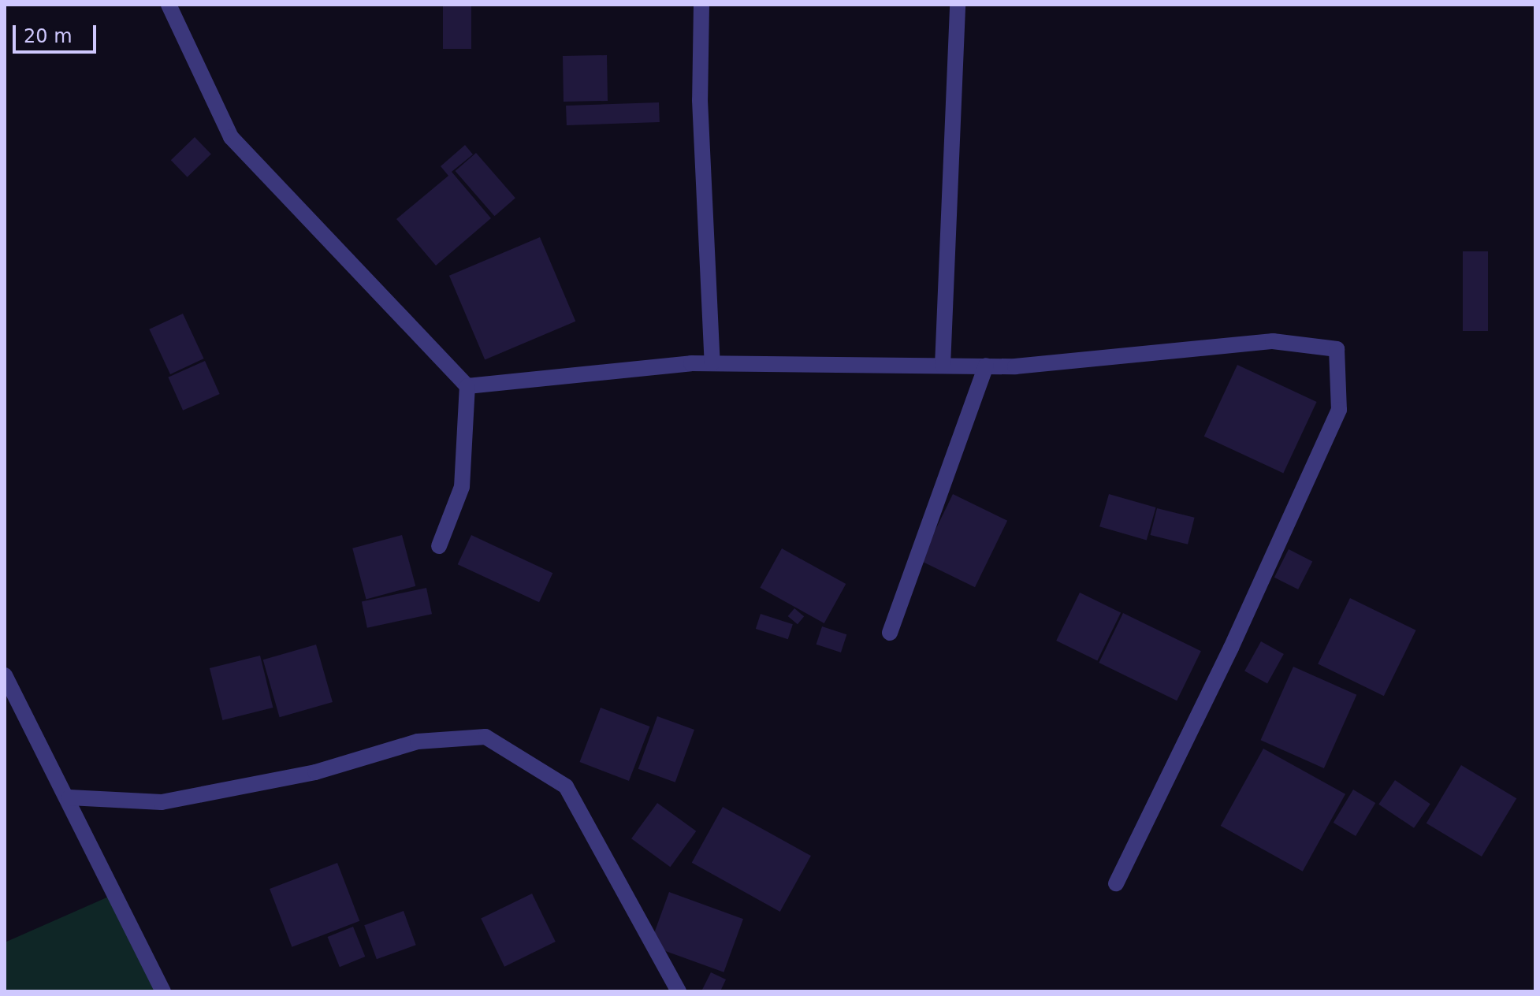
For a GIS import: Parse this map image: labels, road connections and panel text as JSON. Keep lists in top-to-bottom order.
{
  "scale_bar": "20 m"
}
